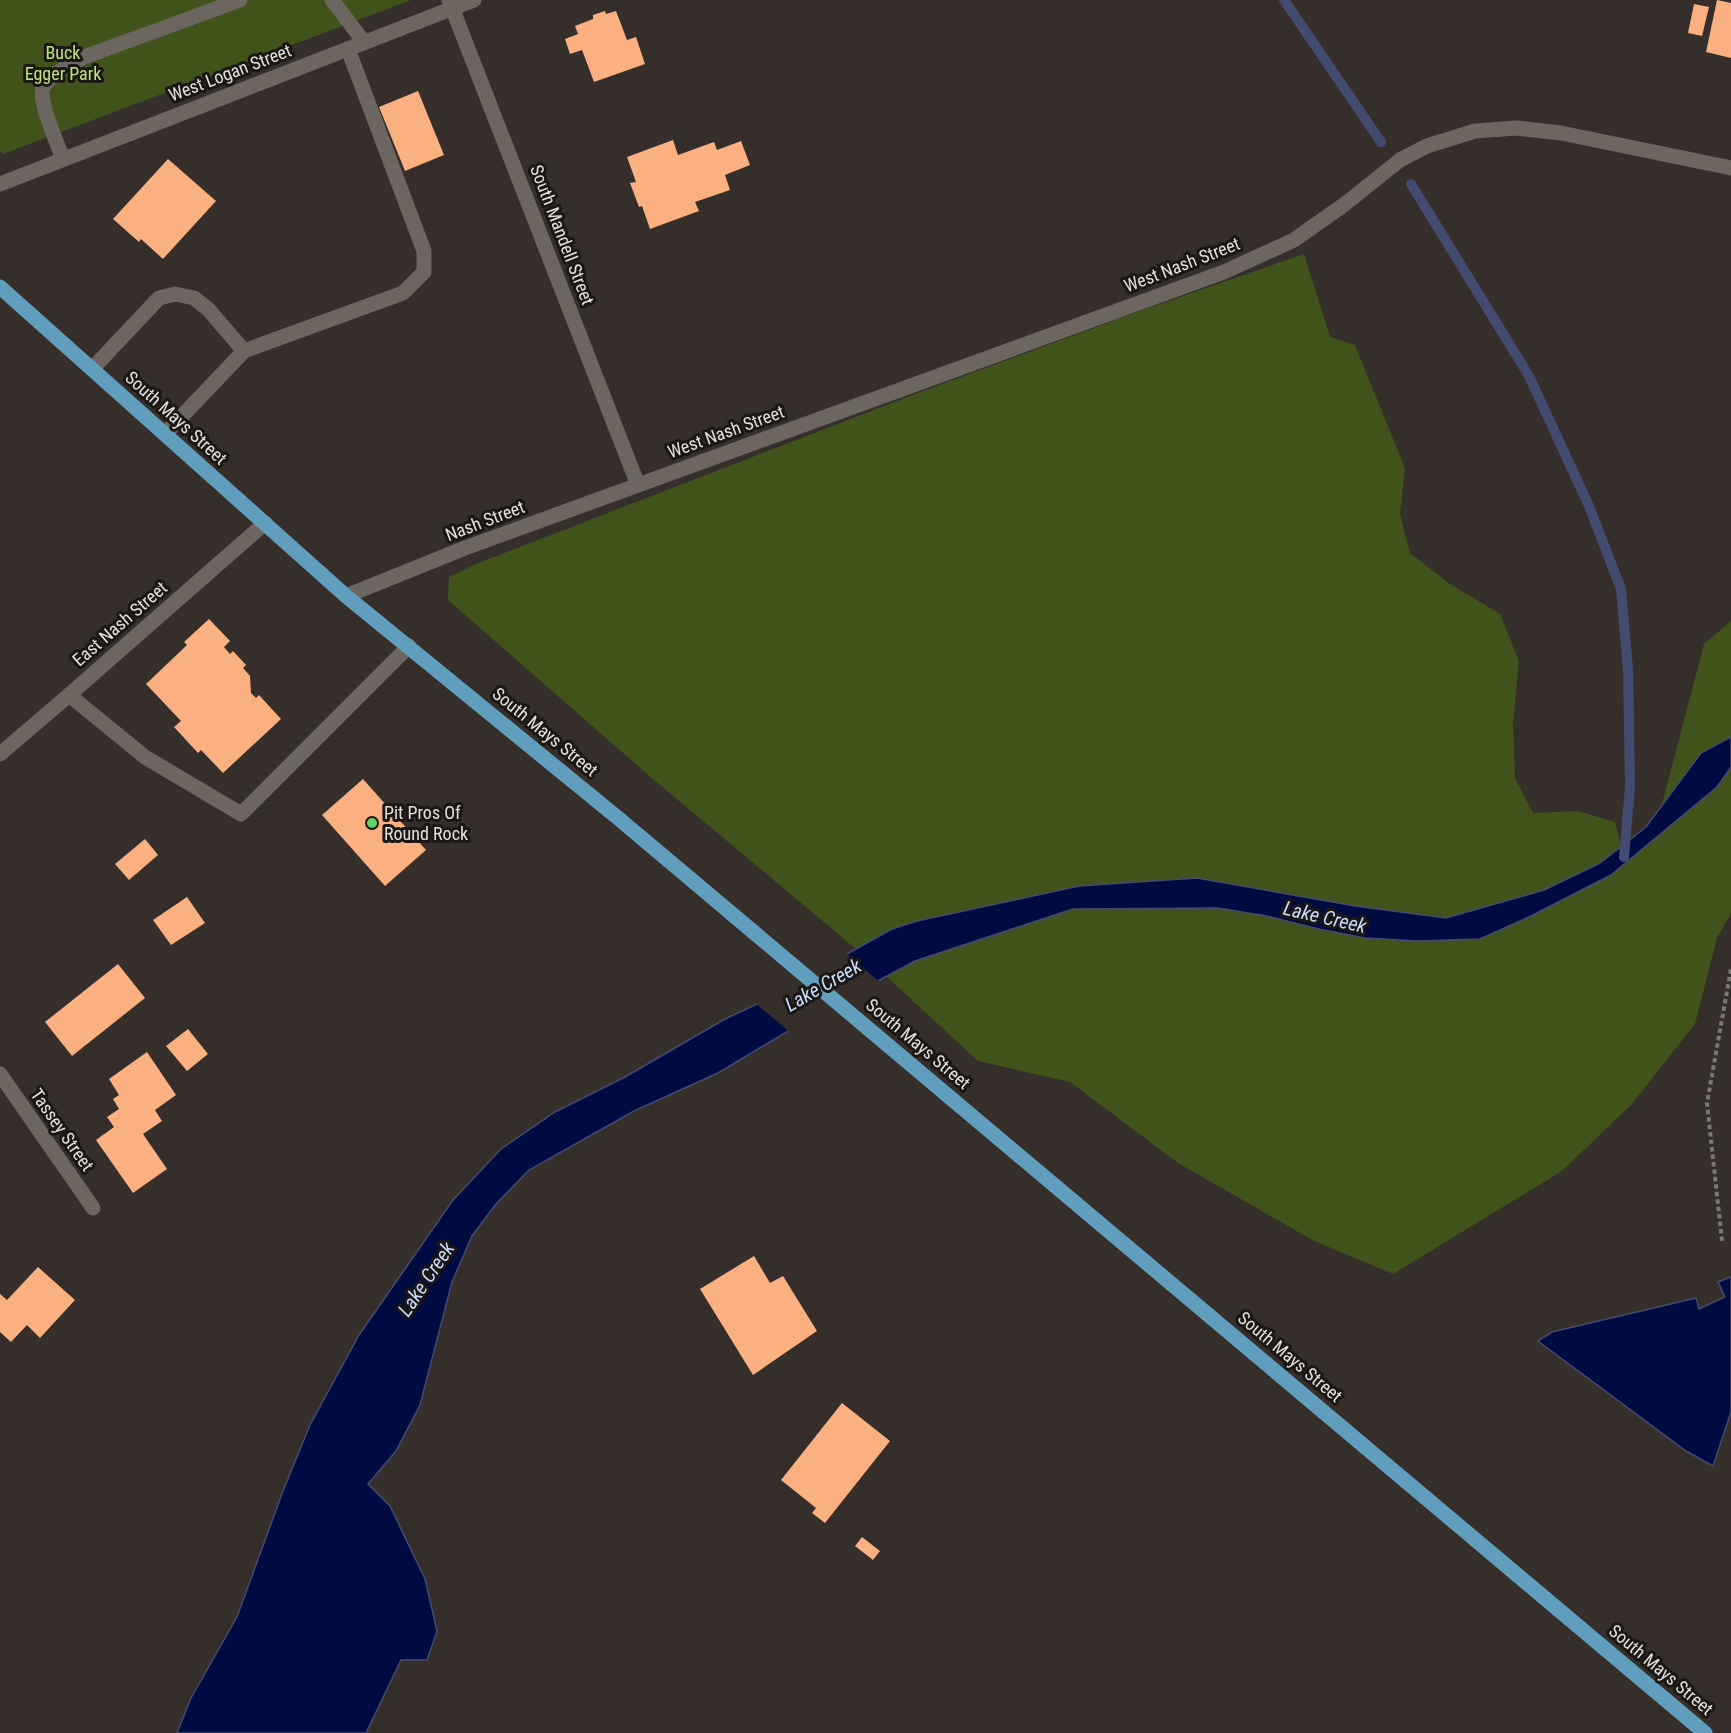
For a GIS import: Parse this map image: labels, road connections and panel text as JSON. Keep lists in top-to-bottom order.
{
  "streets": {
    "main road": ["South Mays Street"],
    "street": [
      "West Logan Street",
      "South Mandell Street",
      "West Nash Street",
      "Nash Street",
      "East Nash Street",
      "Tassey Street"
    ]
  },
  "crossings": [
    ["West Logan Street", "South Mandell Street"],
    ["South Mandell Street", "West Nash Street"],
    ["South Mandell Street", "Nash Street"],
    ["West Nash Street", "Nash Street"],
    ["South Mays Street", "Nash Street"],
    ["South Mays Street", "East Nash Street"]
  ],
  "water": ["Lake Creek"],
  "parks": ["Buck Egger Park"],
  "places": ["Pit Pros Of Round Rock"]
}
